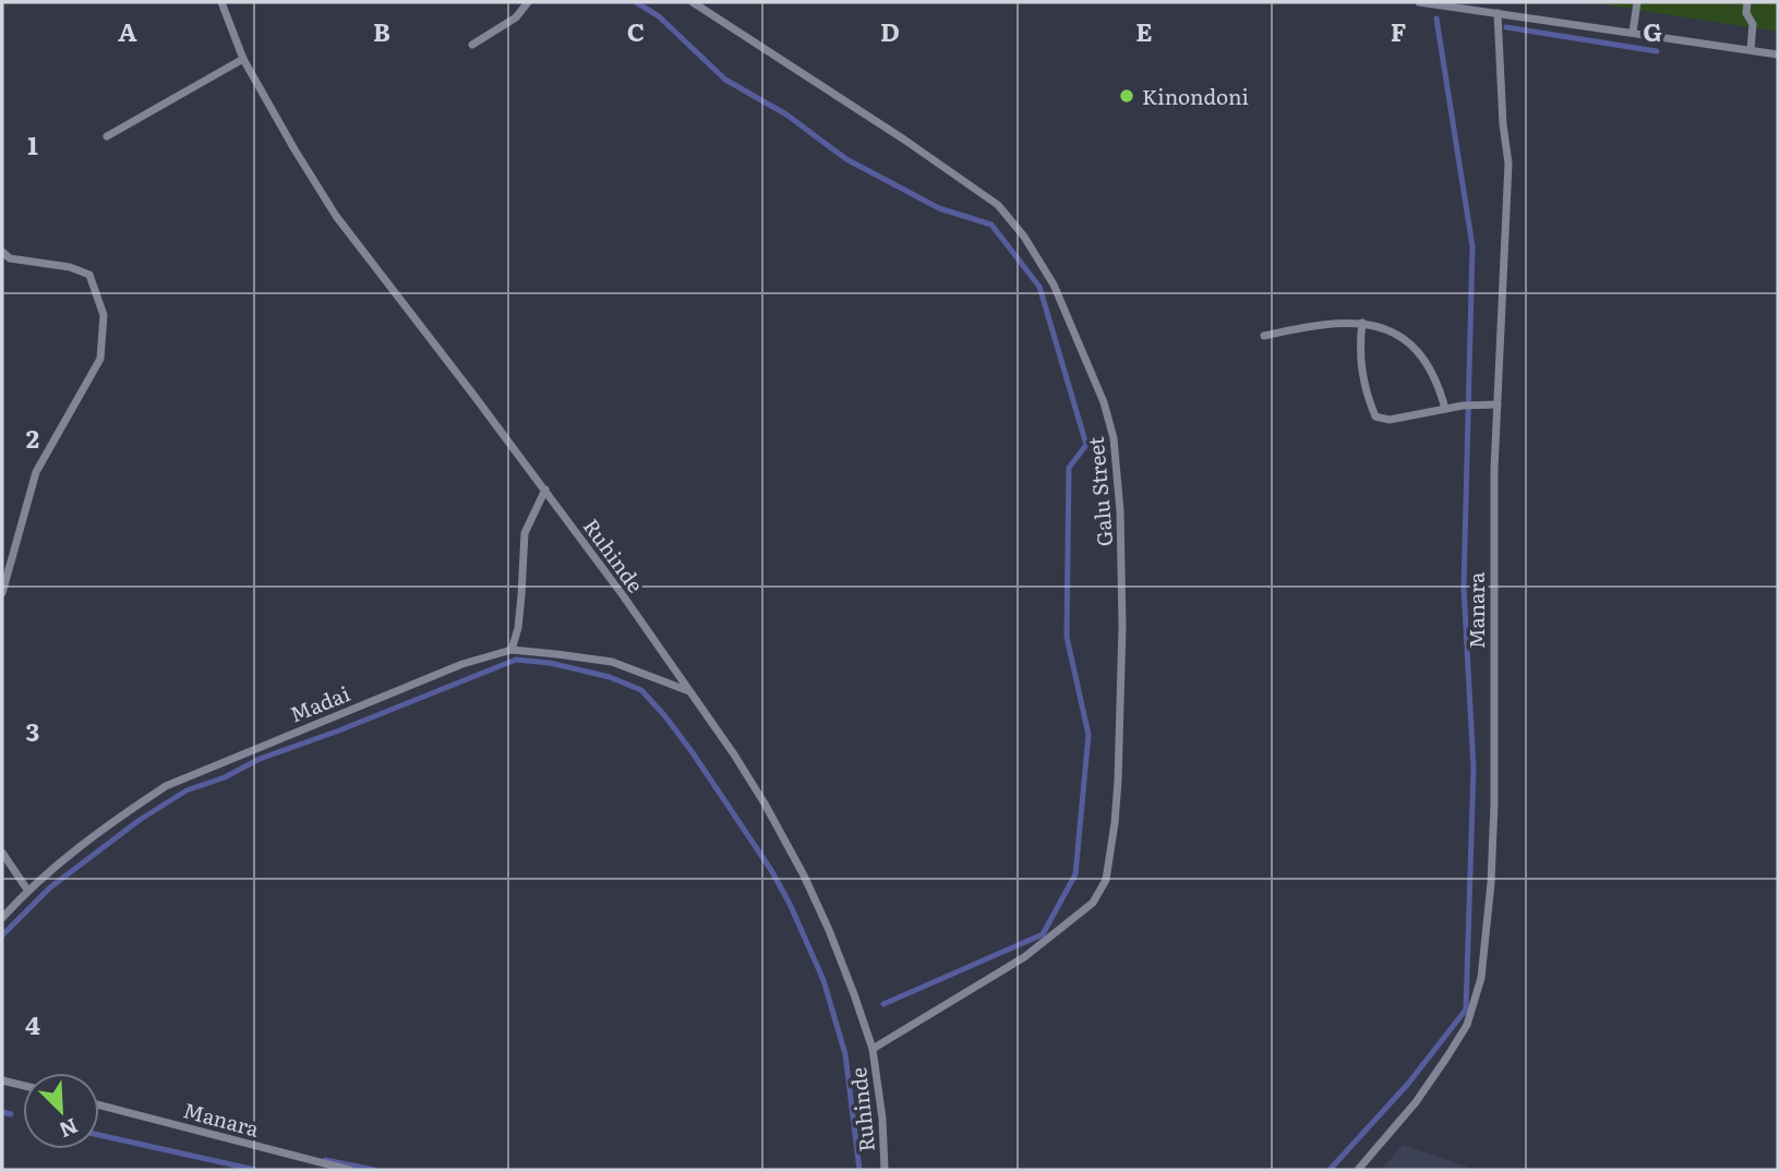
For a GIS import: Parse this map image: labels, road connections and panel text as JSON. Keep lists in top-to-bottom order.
{
  "streets": {
    "street": [
      "Galu Street",
      "Ruhinde",
      "Manara",
      "Madai"
    ]
  },
  "crossings": [
    ["Galu Street", "Ruhinde"],
    ["Ruhinde", "Madai"]
  ],
  "places": ["Kinondoni"],
  "north": "bottom right",
  "grid": {
    "columns": [
      "A",
      "B",
      "C",
      "D",
      "E",
      "F",
      "G"
    ],
    "rows": [
      "1",
      "2",
      "3",
      "4"
    ]
  }
}
